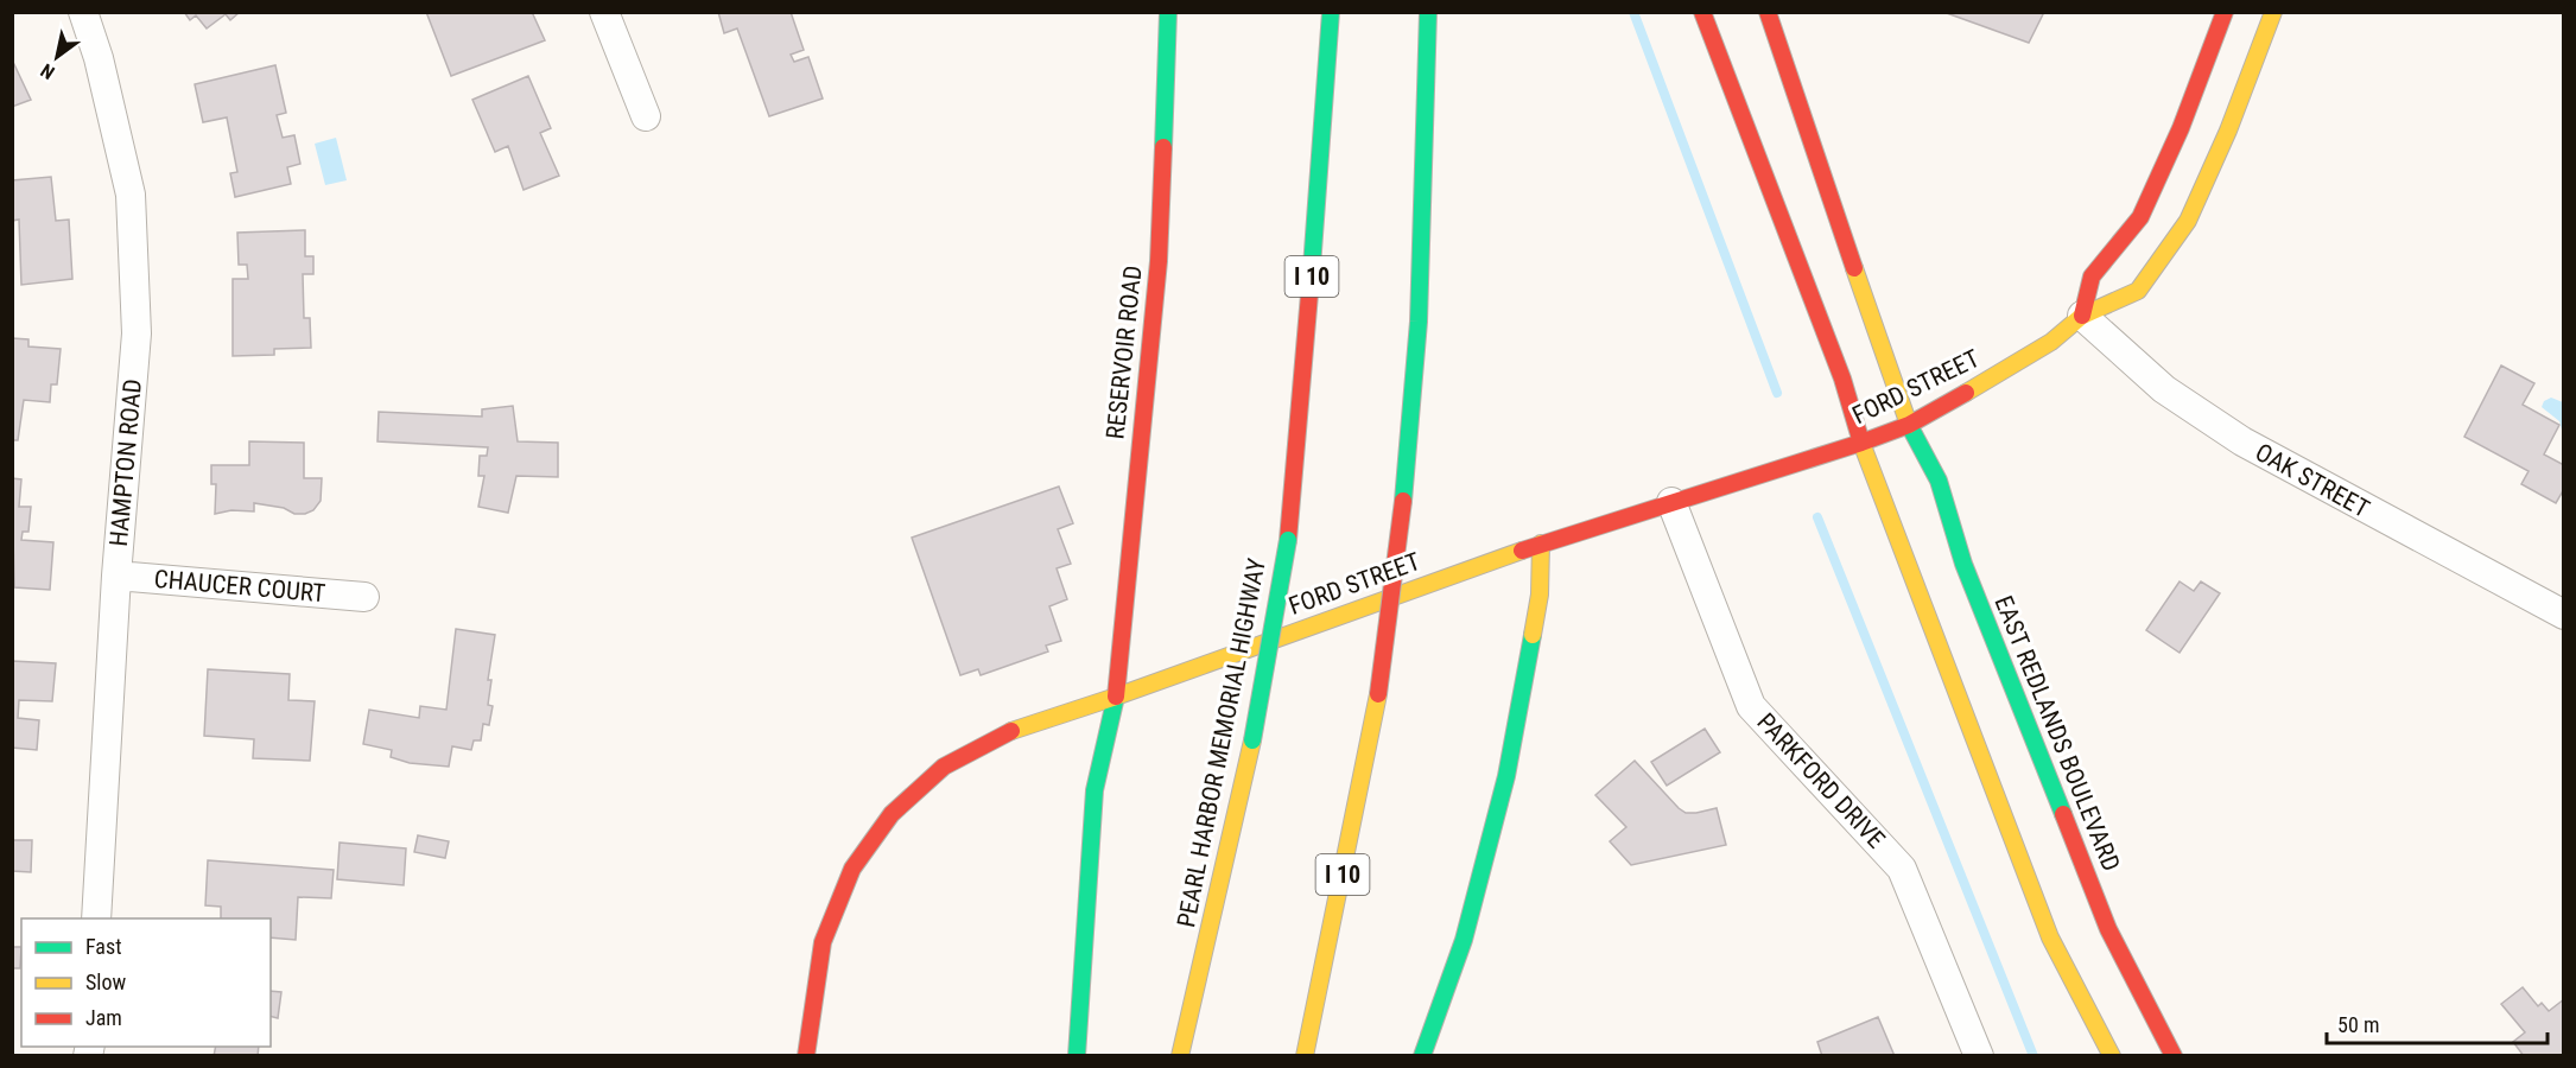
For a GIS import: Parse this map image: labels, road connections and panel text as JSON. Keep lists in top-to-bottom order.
{
  "streets": {
    "main road": [
      "I 10",
      "RESERVOIR ROAD",
      "FORD STREET",
      "EAST REDLANDS BOULEVARD",
      "PEARL HARBOR MEMORIAL HIGHWAY"
    ],
    "street": [
      "HAMPTON ROAD",
      "OAK STREET",
      "CHAUCER COURT",
      "PARKFORD DRIVE"
    ]
  },
  "crossings": [
    ["RESERVOIR ROAD", "FORD STREET"],
    ["FORD STREET", "OAK STREET"],
    ["FORD STREET", "EAST REDLANDS BOULEVARD"],
    ["FORD STREET", "PARKFORD DRIVE"],
    ["HAMPTON ROAD", "CHAUCER COURT"]
  ],
  "legend": ["Fast", "Slow", "Jam"],
  "scale_bar": "50 m",
  "north": "bottom left"
}
